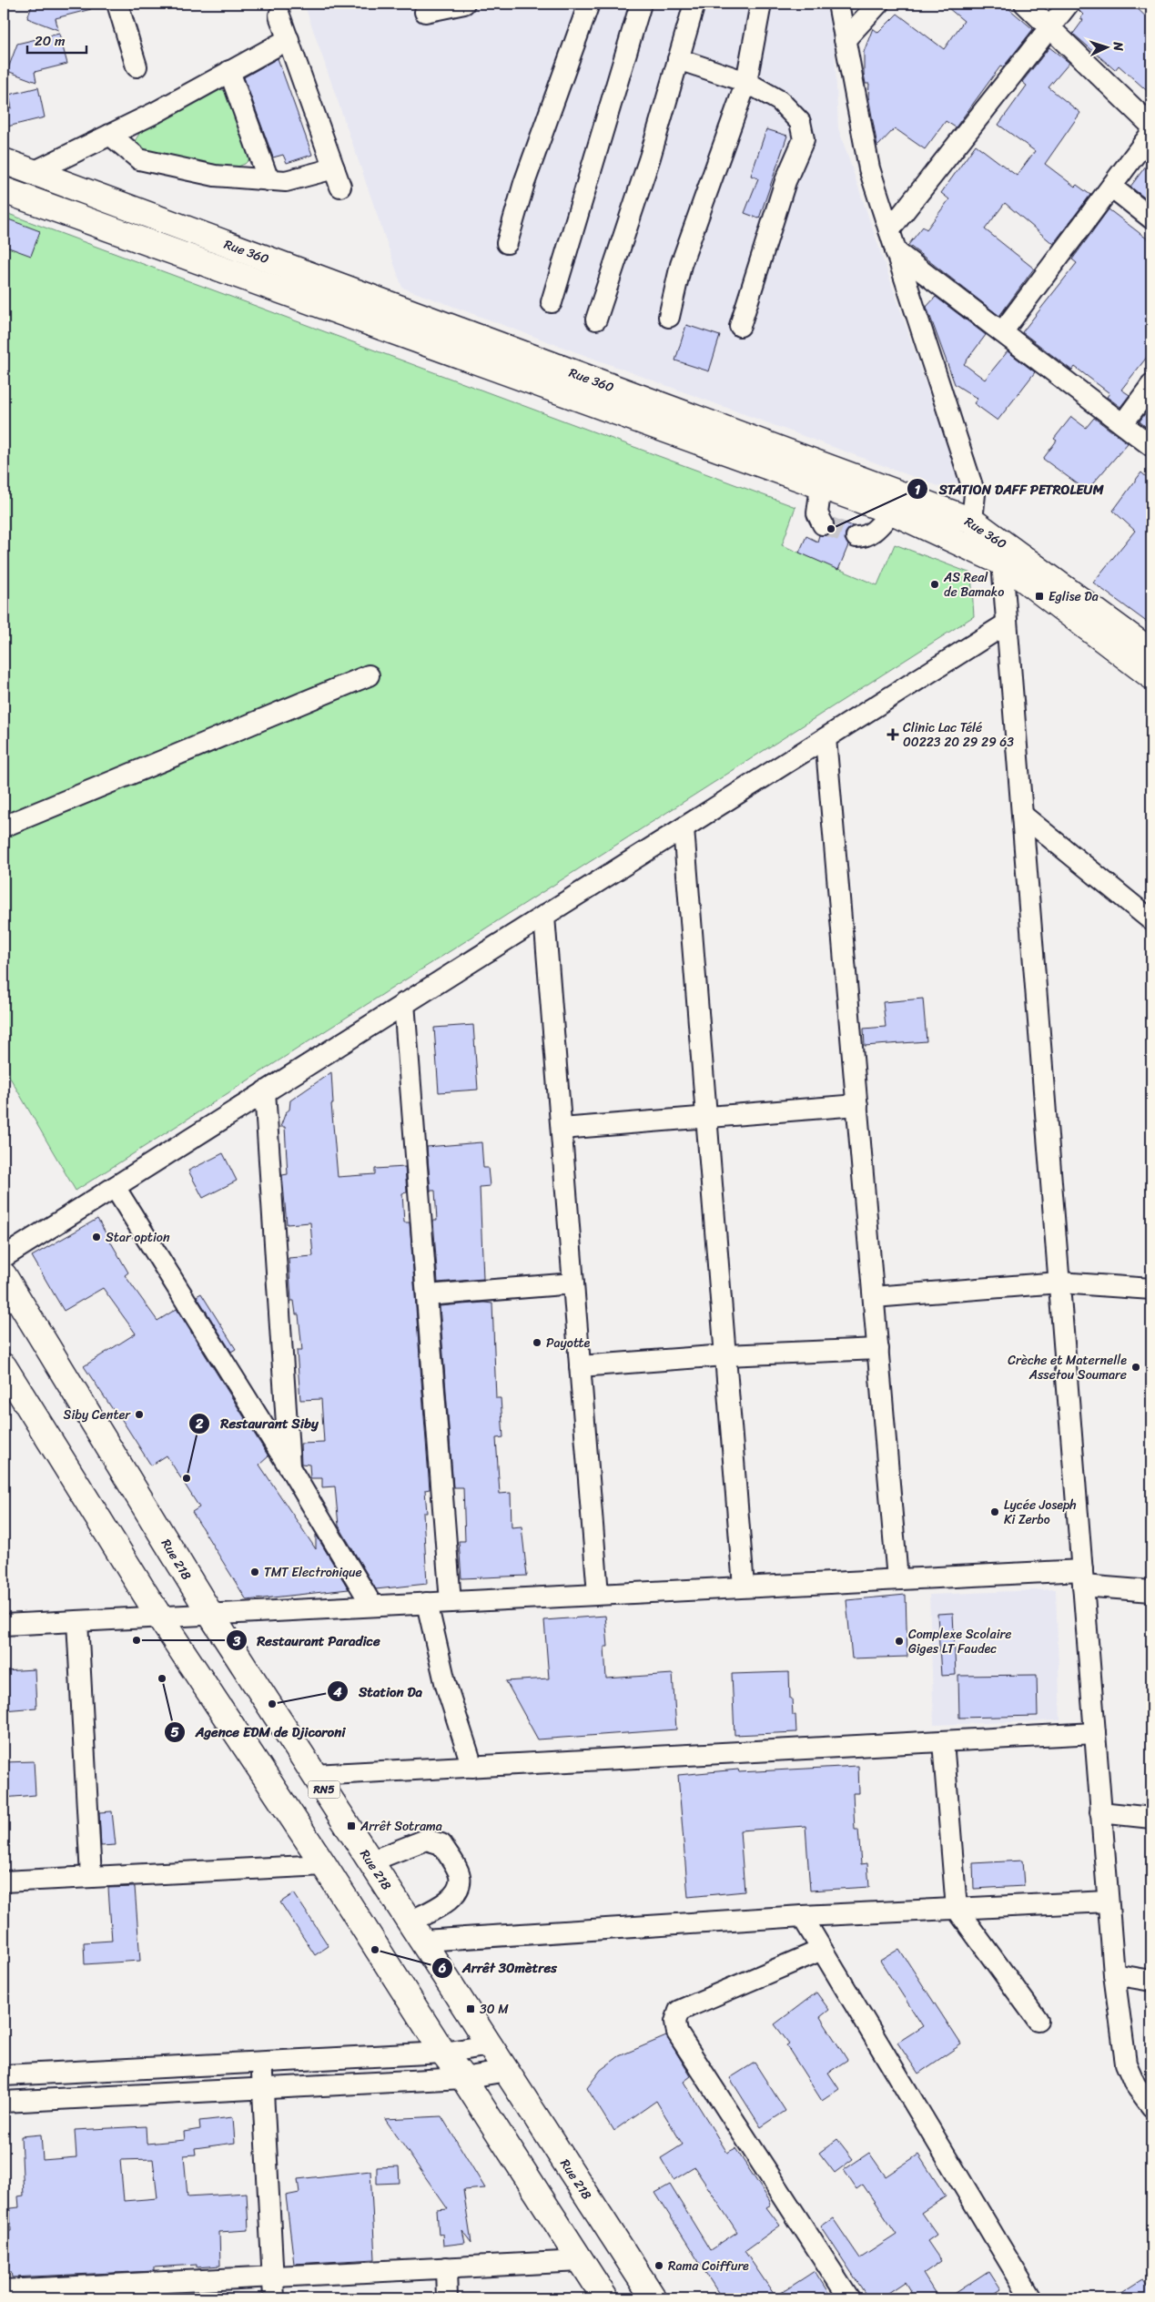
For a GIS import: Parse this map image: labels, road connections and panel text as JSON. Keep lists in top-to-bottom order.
{
  "streets": {
    "main road": ["Rue 360", "Rue 218", "RN5"]
  },
  "places": {
    "other": [
      "STATION DAFF PETROLEUM",
      "AS Real de Bamako",
      "Star option",
      "Payotte",
      "Crèche et Maternelle Assetou Soumare",
      "Siby Center",
      "Restaurant Siby",
      "Lycée Joseph Ki Zerbo",
      "TMT Electronique",
      "Restaurant Paradice",
      "Complexe Scolaire Giges LT Faudec",
      "Agence EDM de Djicoroni",
      "Station Da",
      "Arrêt 30mètres",
      "Rama Coiffure"
    ],
    "transit": ["Eglise Da", "Arrêt Sotrama", "30 M"],
    "health": ["Clinic Lac Télé 00223 20 29 29 63"]
  },
  "scale_bar": "20 m",
  "north": "right"
}
